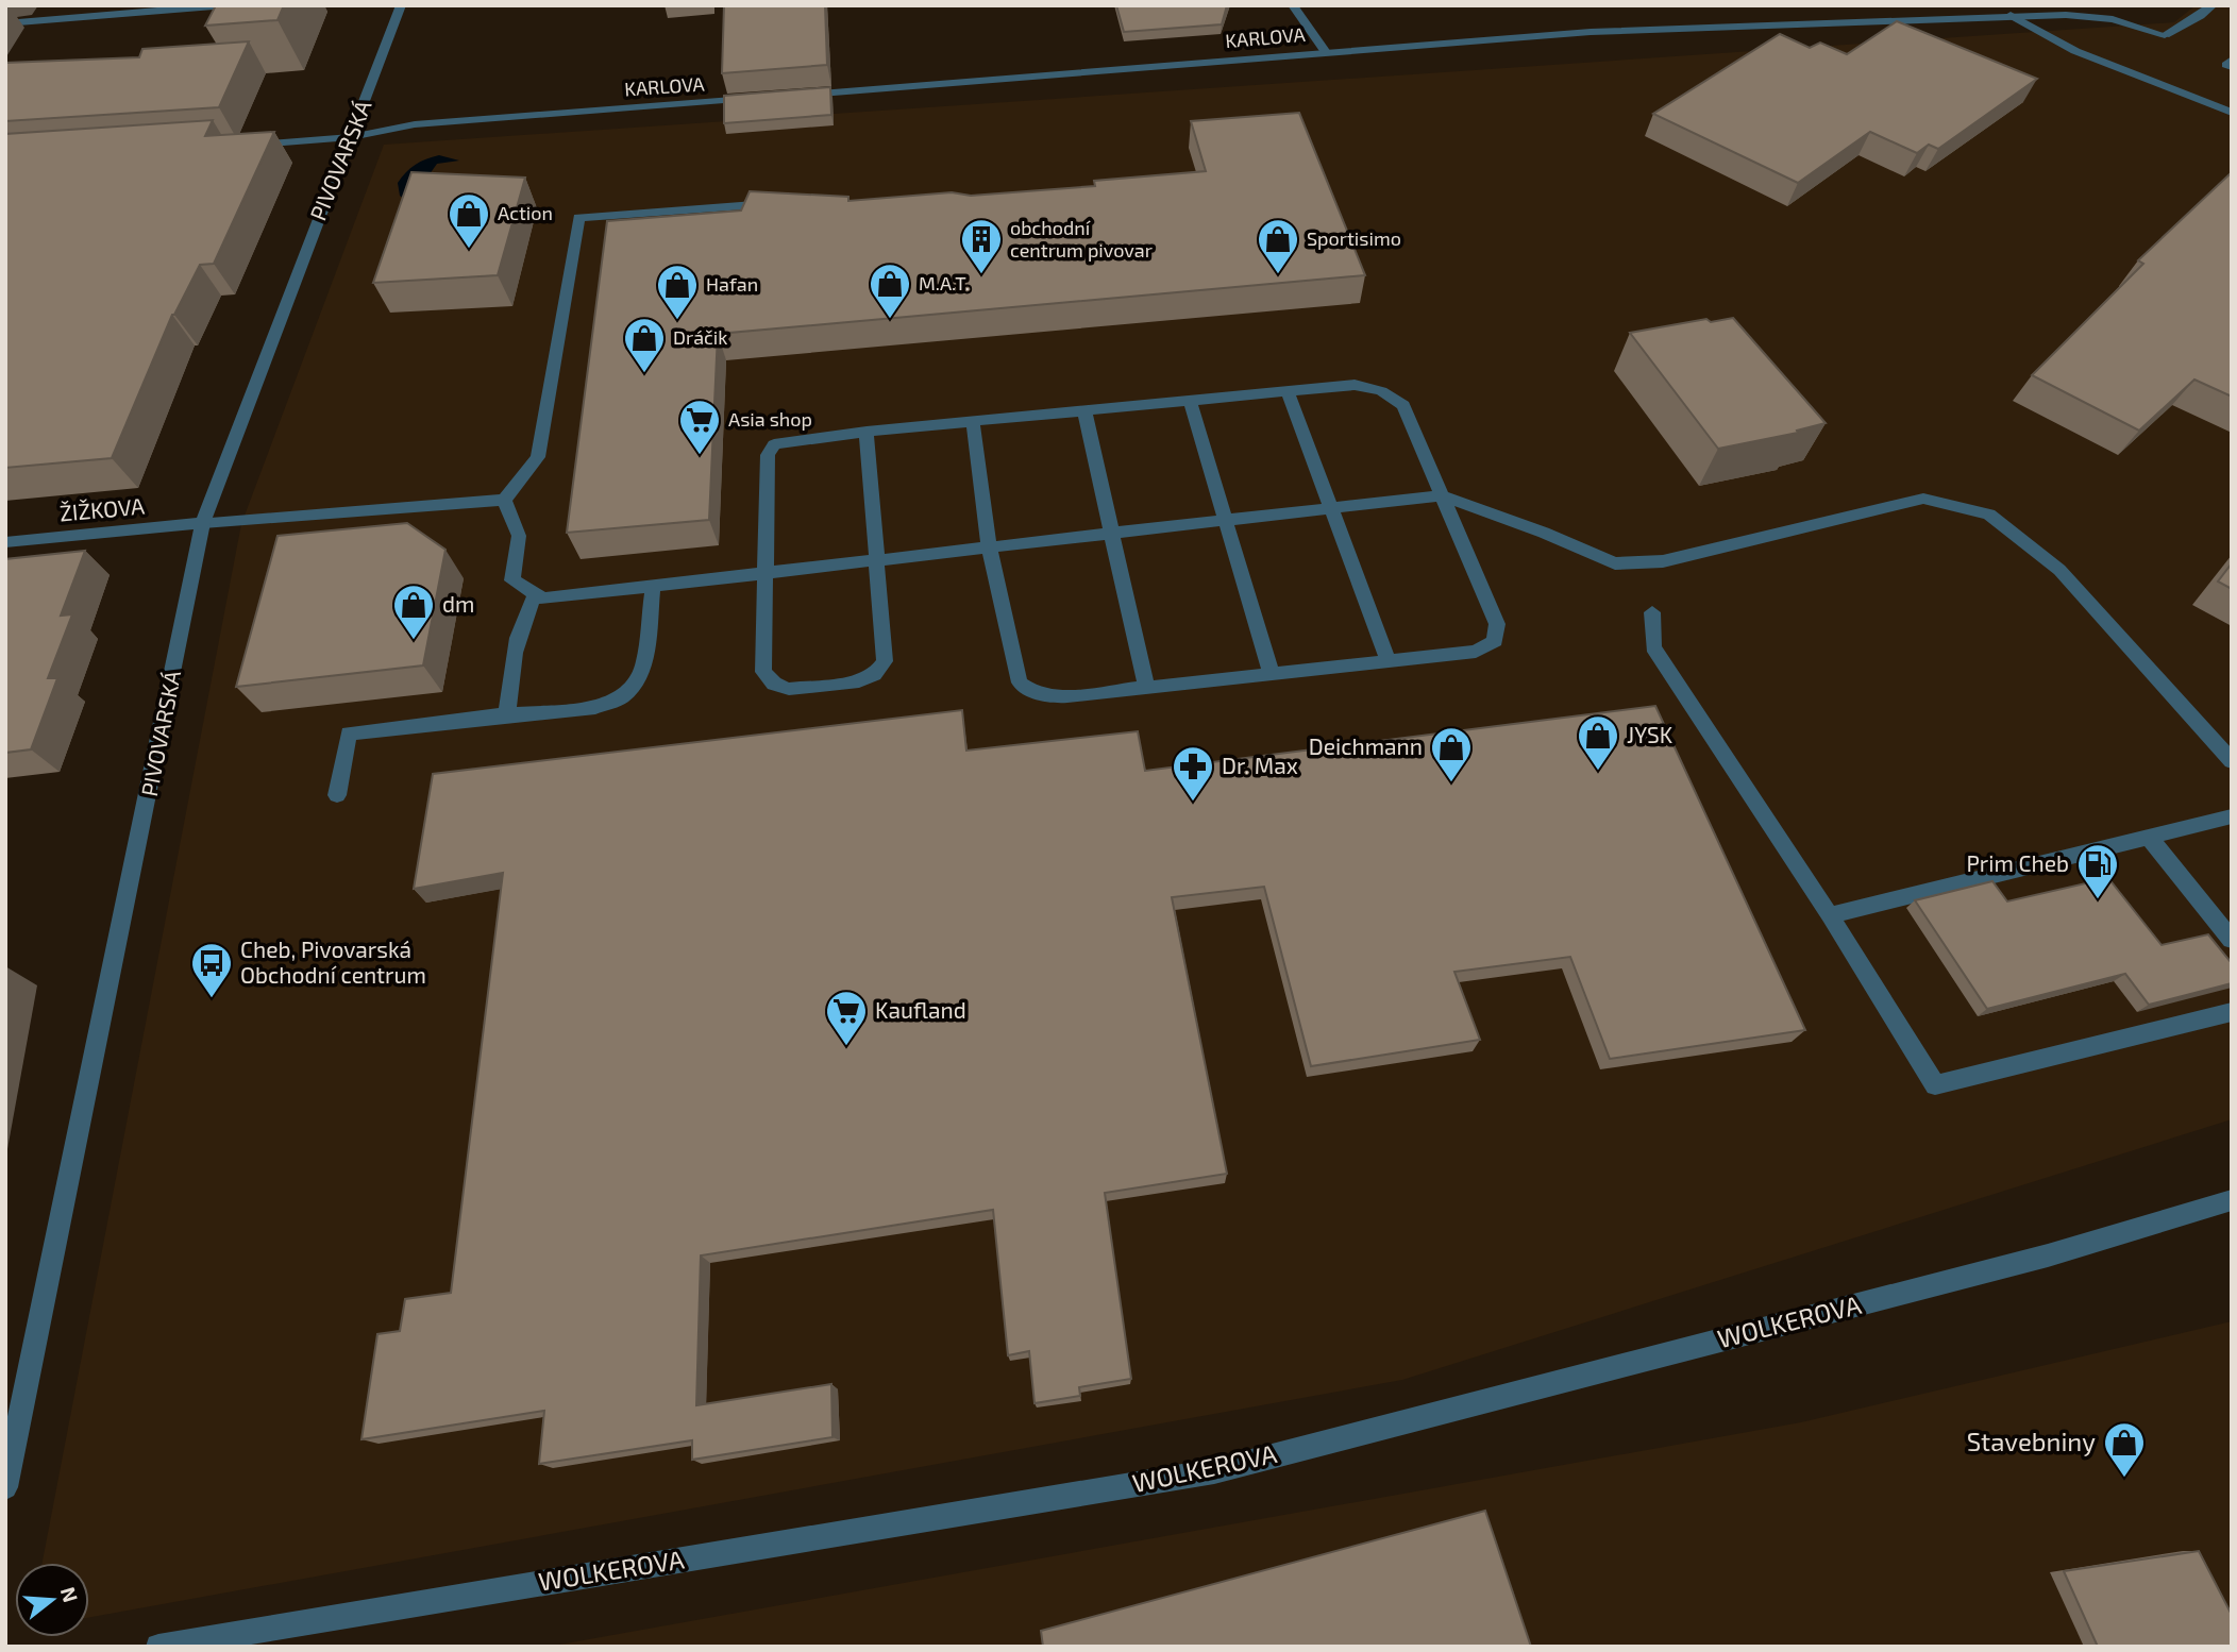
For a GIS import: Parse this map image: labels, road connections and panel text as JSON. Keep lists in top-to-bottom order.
{
  "streets": {
    "street": [
      "KARLOVA",
      "PIVOVARSKÁ",
      "ŽIŽKOVA",
      "WOLKEROVA"
    ]
  },
  "crossings": [
    ["KARLOVA", "PIVOVARSKÁ"],
    ["PIVOVARSKÁ", "ŽIŽKOVA"]
  ],
  "places": {
    "shop": [
      "Action",
      "Sportisimo",
      "M.A.T.",
      "Hafan",
      "Dráčik",
      "dm",
      "JYSK",
      "Deichmann",
      "Stavebniny"
    ],
    "building": ["obchodní centrum pivovar"],
    "supermarket": ["Asia shop", "Kaufland"],
    "pharmacy": ["Dr. Max"],
    "fuel station": ["Prim Cheb"],
    "bus stop": ["Cheb, Pivovarská Obchodní centrum"]
  },
  "north": "right"
}
